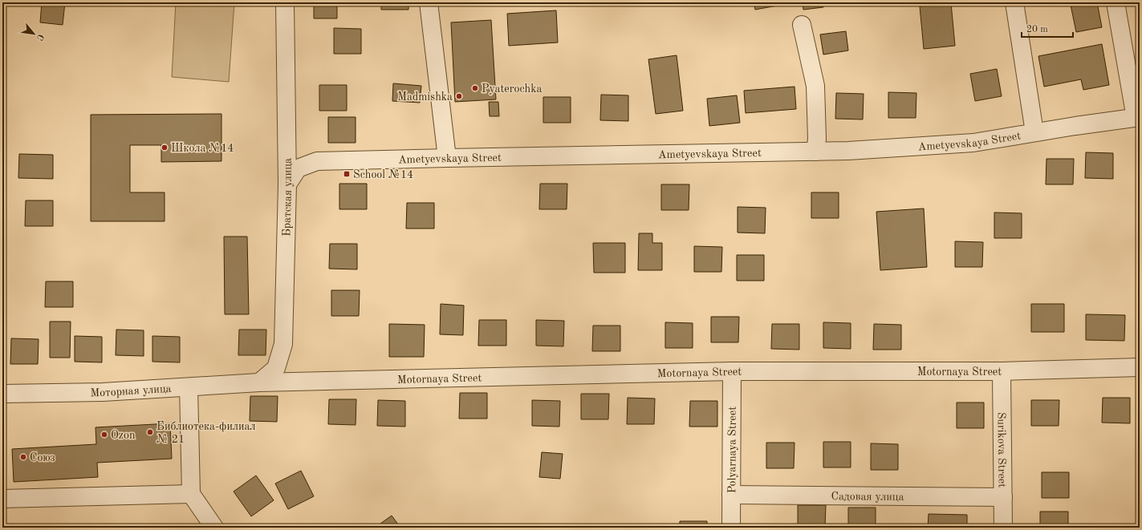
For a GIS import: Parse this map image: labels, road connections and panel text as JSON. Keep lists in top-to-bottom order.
{
  "streets": {
    "street": [
      "Ametyevskaya Street",
      "Братская улица",
      "Motornaya Street",
      "Моторная улица",
      "Polyarnaya Street",
      "Surikova Street",
      "Садовая улица"
    ]
  },
  "crossings": [
    ["Ametyevskaya Street", "Братская улица"],
    ["Братская улица", "Motornaya Street"],
    ["Братская улица", "Моторная улица"],
    ["Motornaya Street", "Моторная улица"],
    ["Motornaya Street", "Polyarnaya Street"],
    ["Motornaya Street", "Surikova Street"],
    ["Polyarnaya Street", "Садовая улица"],
    ["Surikova Street", "Садовая улица"]
  ],
  "places": {
    "other": [
      "Pyaterochka",
      "Madmishka",
      "Школа №14",
      "Библиотека-филиал № 21",
      "Ozon",
      "Союз"
    ],
    "transit": ["School №14"]
  },
  "scale_bar": "20 m",
  "north": "bottom right"
}
